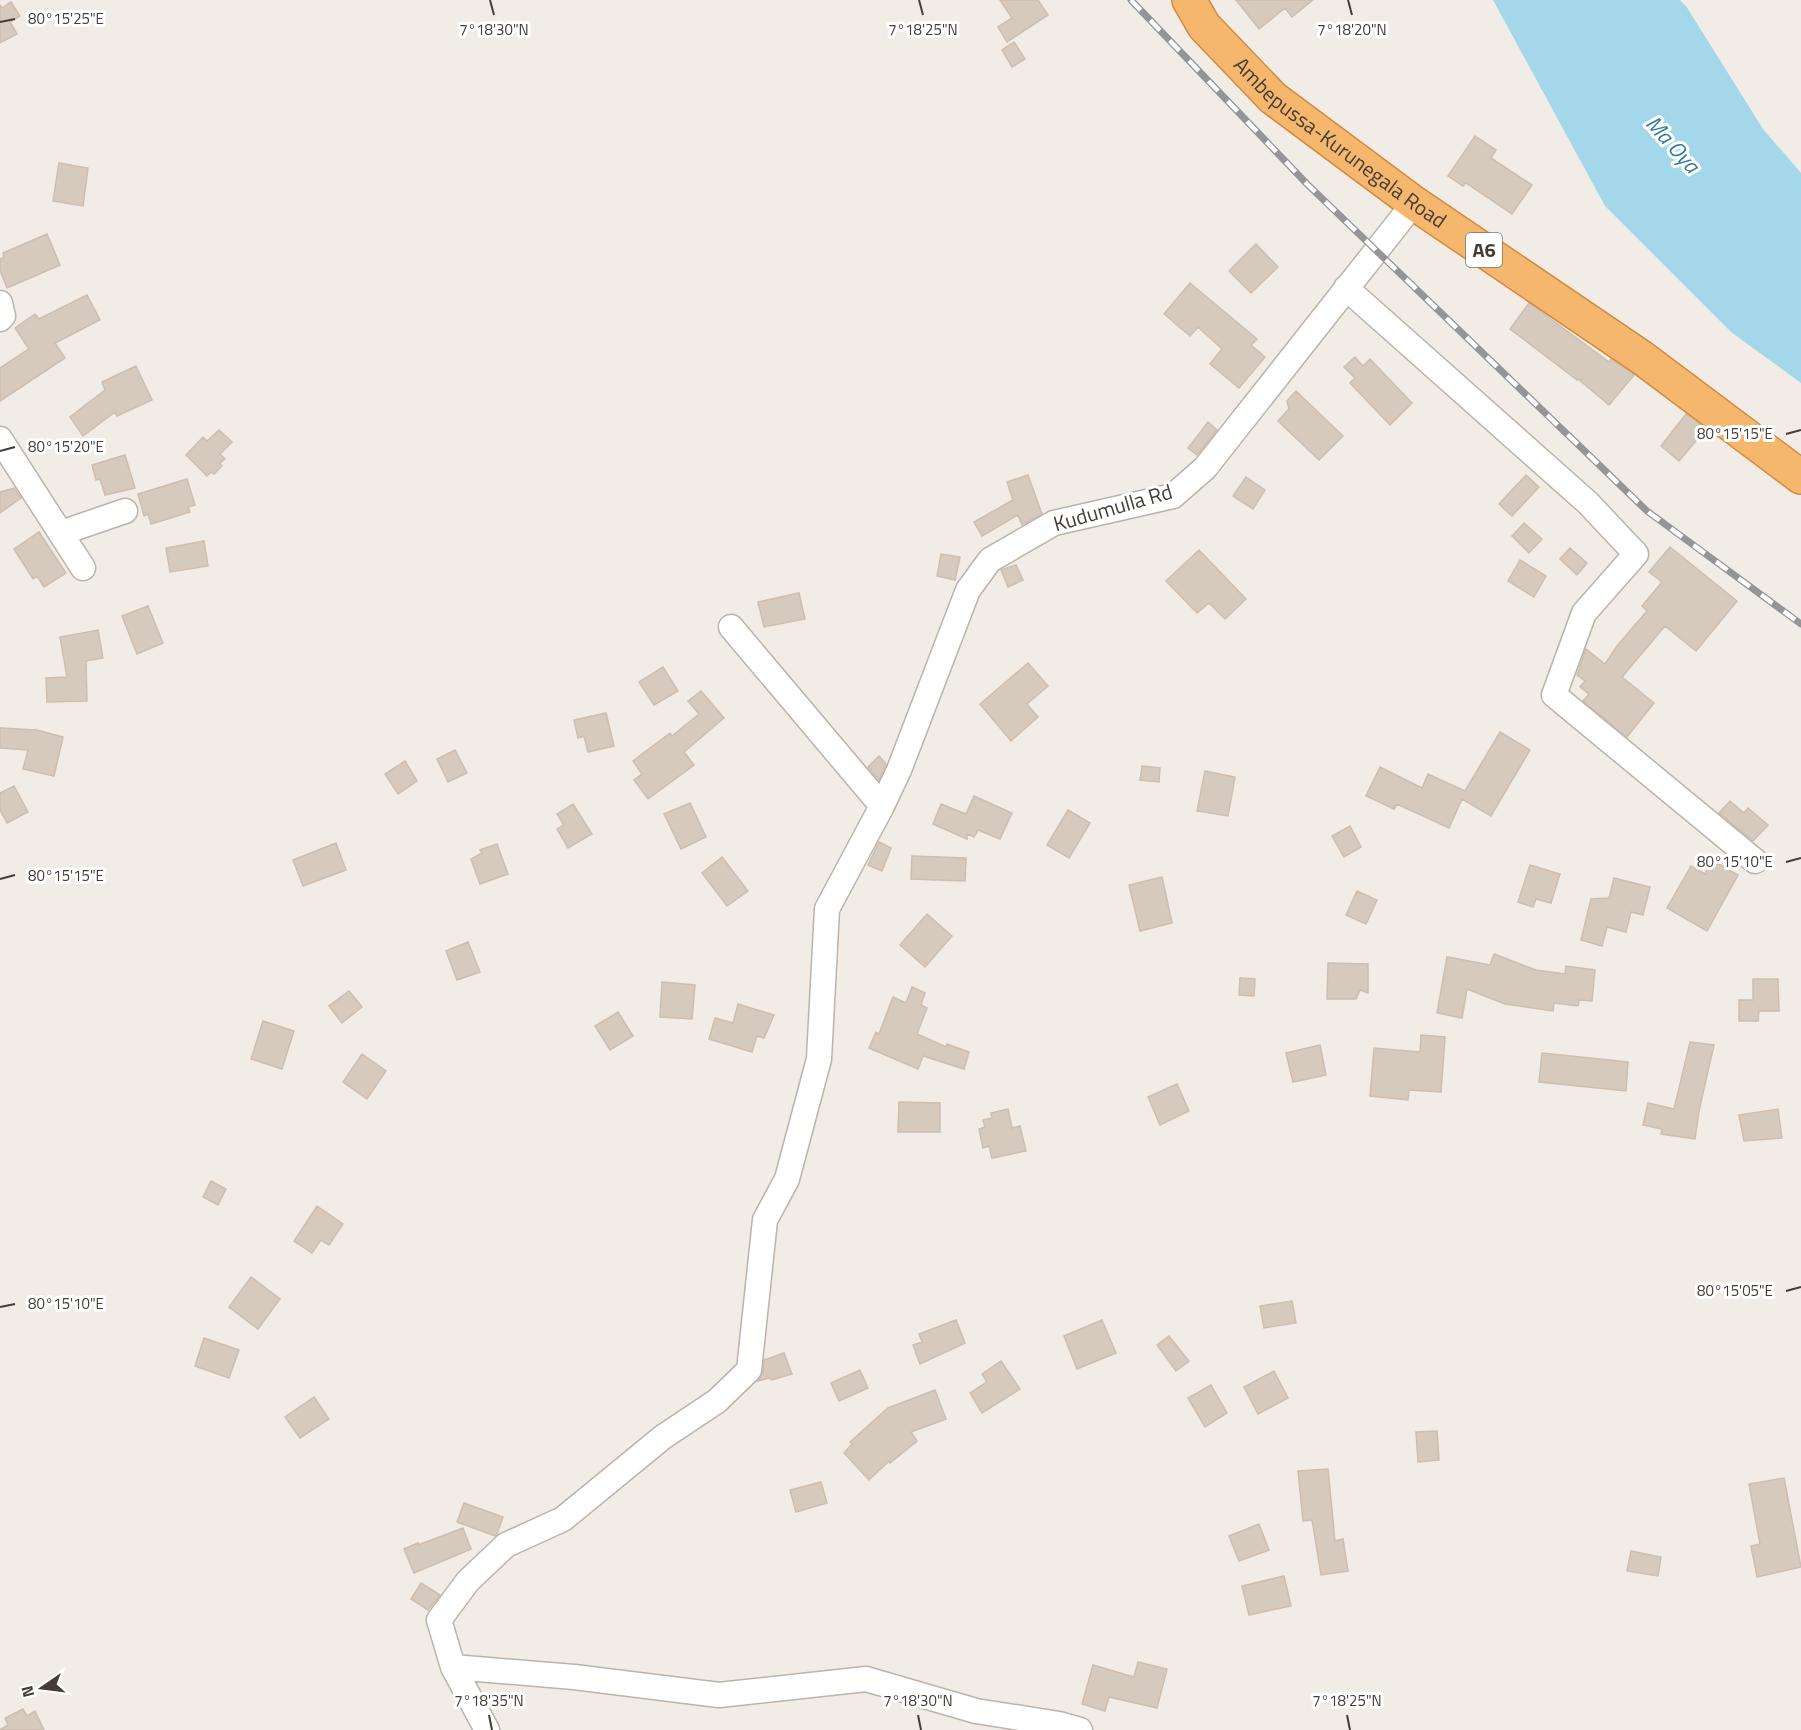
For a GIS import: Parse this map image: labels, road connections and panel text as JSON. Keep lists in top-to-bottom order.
{
  "streets": {
    "highway": ["Ambepussa-Kurunegala Road", "A6"],
    "street": ["Kudumulla Rd"]
  },
  "crossings": [
    ["Ambepussa-Kurunegala Road", "Kudumulla Rd"]
  ],
  "water": ["Ma Oya"],
  "north": "left",
  "coordinates": [
    "80°15'25\"E",
    "7°18'30\"N",
    "7°18'25\"N",
    "7°18'20\"N",
    "80°15'15\"E",
    "80°15'20\"E",
    "80°15'10\"E",
    "80°15'05\"E",
    "7°18'35\"N"
  ]
}
